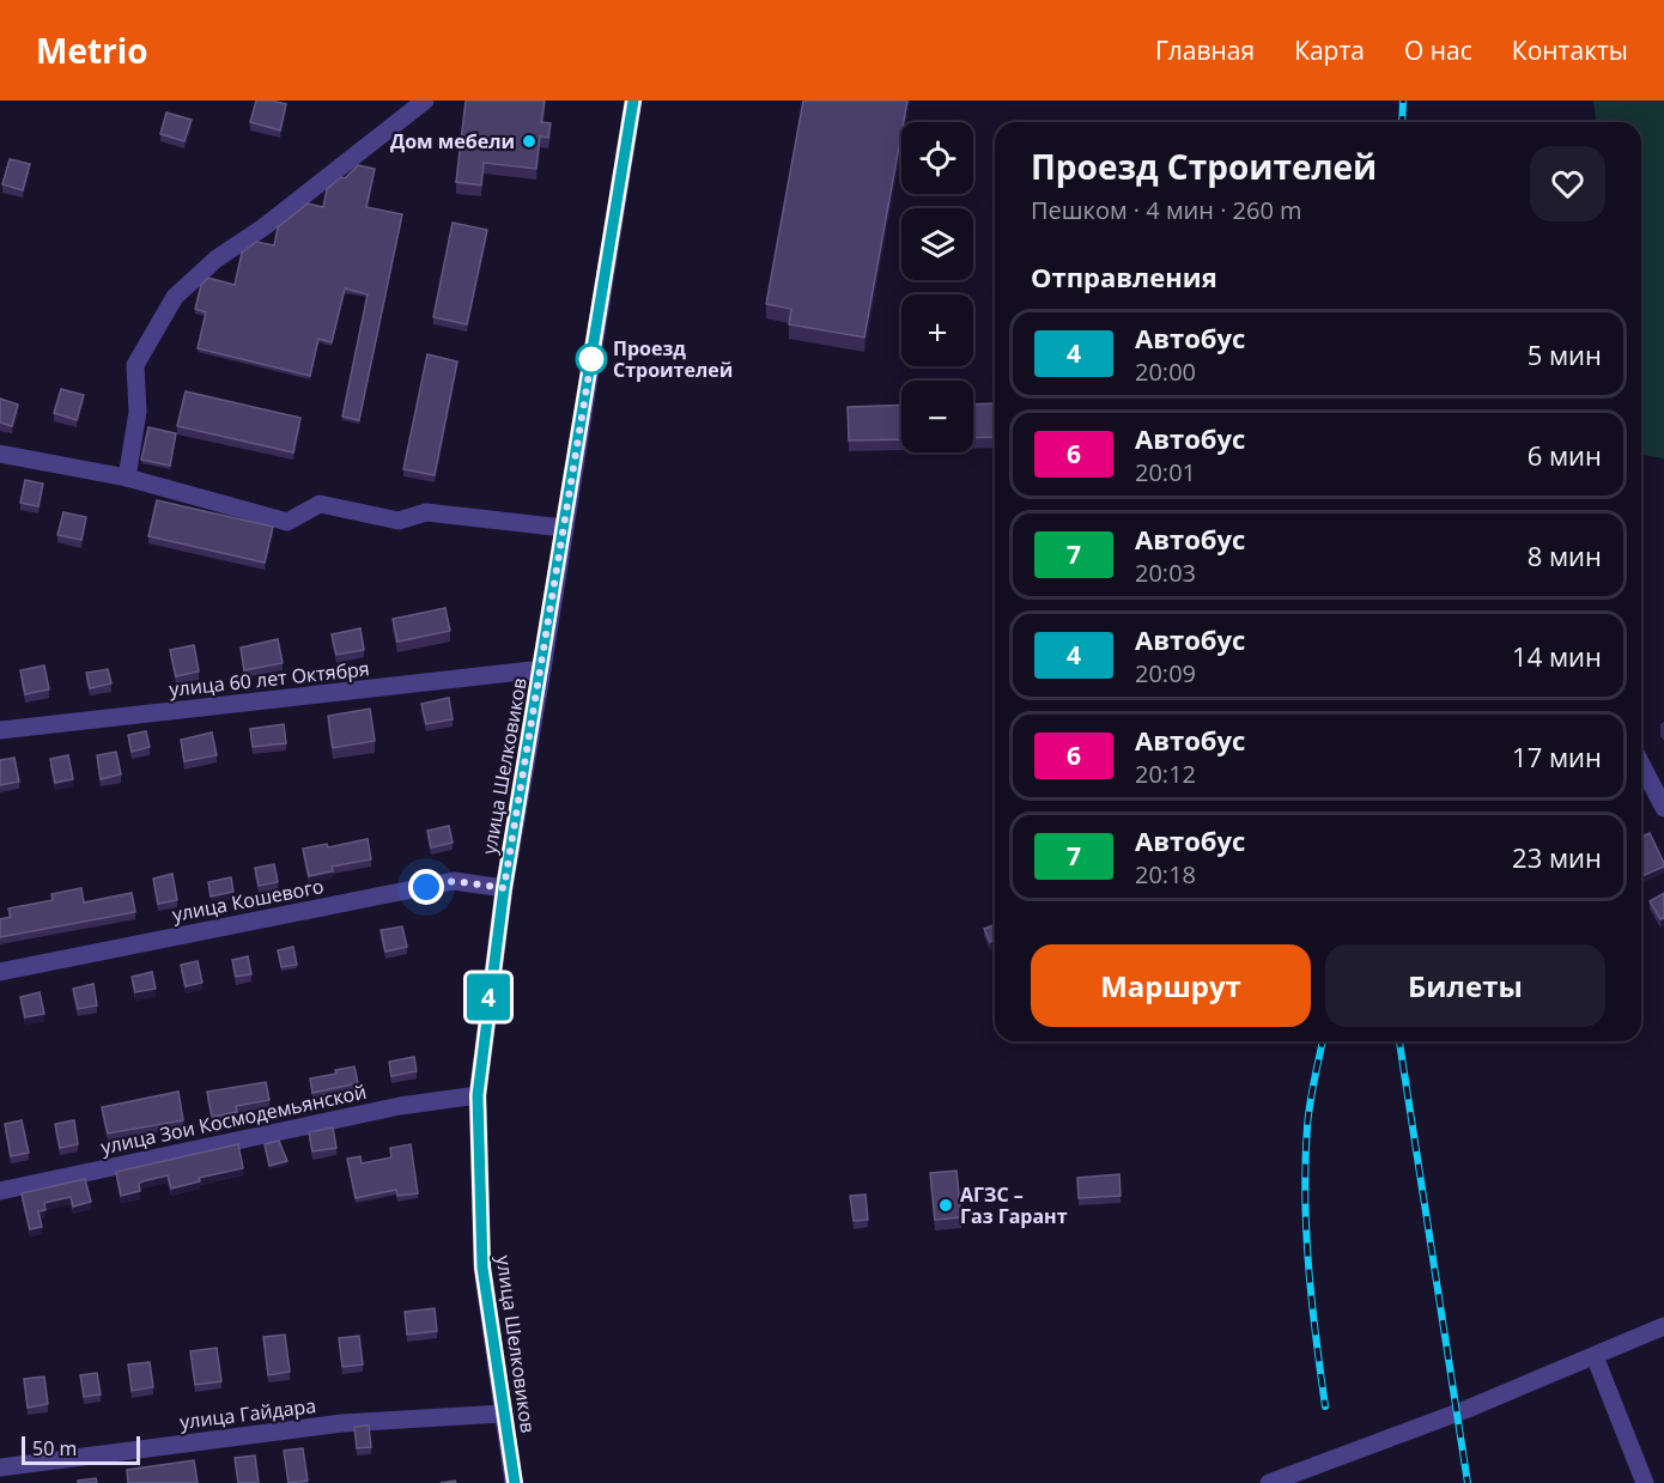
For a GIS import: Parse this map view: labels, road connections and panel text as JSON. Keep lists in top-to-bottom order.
{
  "streets": {
    "street": [
      "улица 60 лет Октября",
      "улица Шелковиков",
      "улица Кошевого",
      "улица Зои Космодемьянской",
      "улица Гайдара"
    ]
  },
  "crossings": [
    ["улица 60 лет Октября", "улица Шелковиков"],
    ["улица Шелковиков", "улица Кошевого"],
    ["улица Шелковиков", "улица Зои Космодемьянской"],
    ["улица Шелковиков", "улица Гайдара"]
  ],
  "places": ["Дом мебели", "Проезд Строителей", "АГЗС – Газ Гарант"],
  "lines": ["bus line 4"],
  "scale_bar": "50 m",
  "page": {
    "header": "Metrio",
    "nav": [
      "Главная",
      "Карта",
      "О нас",
      "Контакты"
    ],
    "on_map": "4",
    "map_buttons": ["+", "−"],
    "heading": [
      ["Проезд Строителей", "Пешком · 4 мин · 260 m"],
      "Отправления"
    ],
    "list": [
      {
        "mark": "4",
        "name": "Автобус",
        "note": "20:00",
        "value": "5 мин"
      },
      {
        "mark": "6",
        "name": "Автобус",
        "note": "20:01",
        "value": "6 мин"
      },
      {
        "mark": "7",
        "name": "Автобус",
        "note": "20:03",
        "value": "8 мин"
      },
      {
        "mark": "4",
        "name": "Автобус",
        "note": "20:09",
        "value": "14 мин"
      },
      {
        "mark": "6",
        "name": "Автобус",
        "note": "20:12",
        "value": "17 мин"
      },
      {
        "mark": "7",
        "name": "Автобус",
        "note": "20:18",
        "value": "23 мин"
      }
    ],
    "buttons": ["Маршрут", "Билеты"],
    "scale": "50 m"
  }
}
